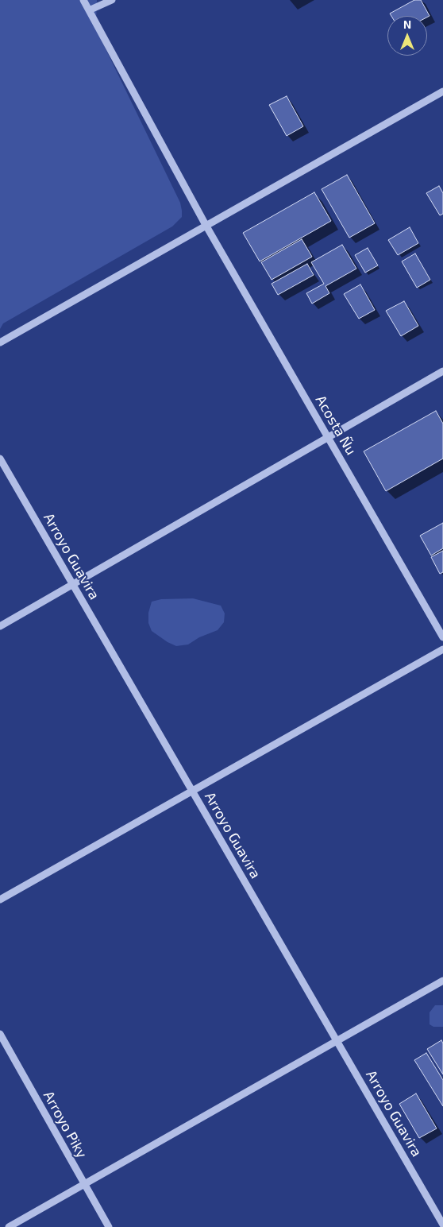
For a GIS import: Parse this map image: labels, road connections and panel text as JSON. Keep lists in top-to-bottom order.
{
  "streets": {
    "street": ["Acosta Ñu", "Arroyo Guavira", "Arroyo Piky"]
  },
  "north": "top"
}
